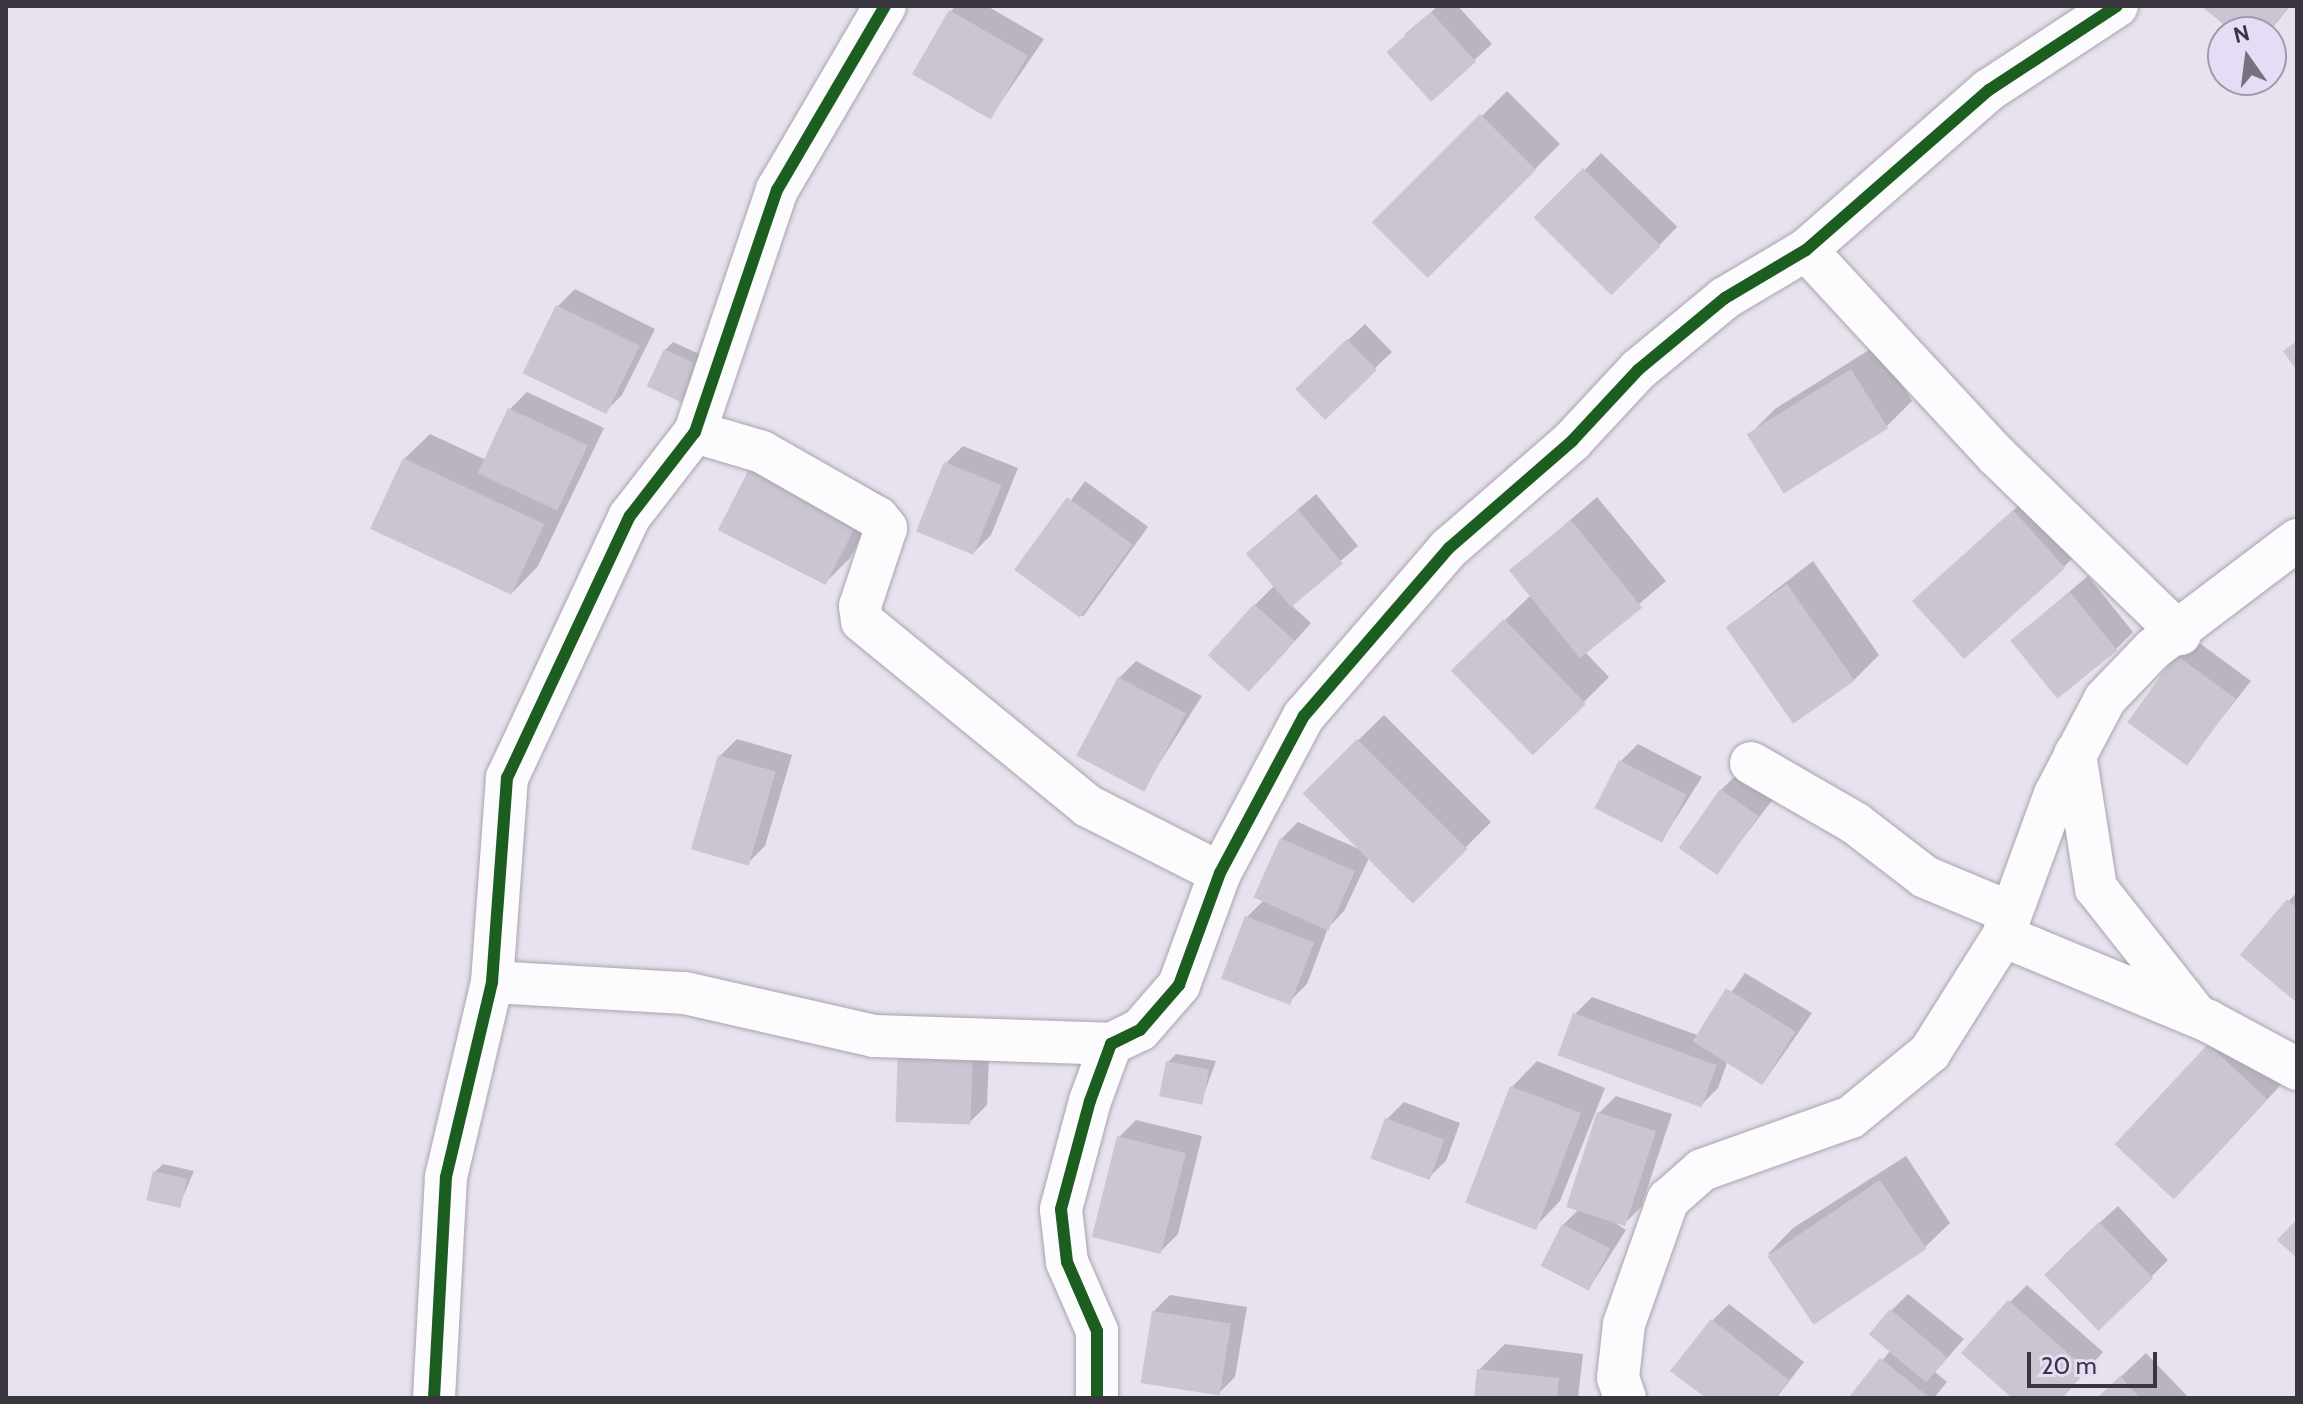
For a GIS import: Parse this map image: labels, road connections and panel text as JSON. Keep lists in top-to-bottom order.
{
  "scale_bar": "20 m",
  "north": "top"
}
